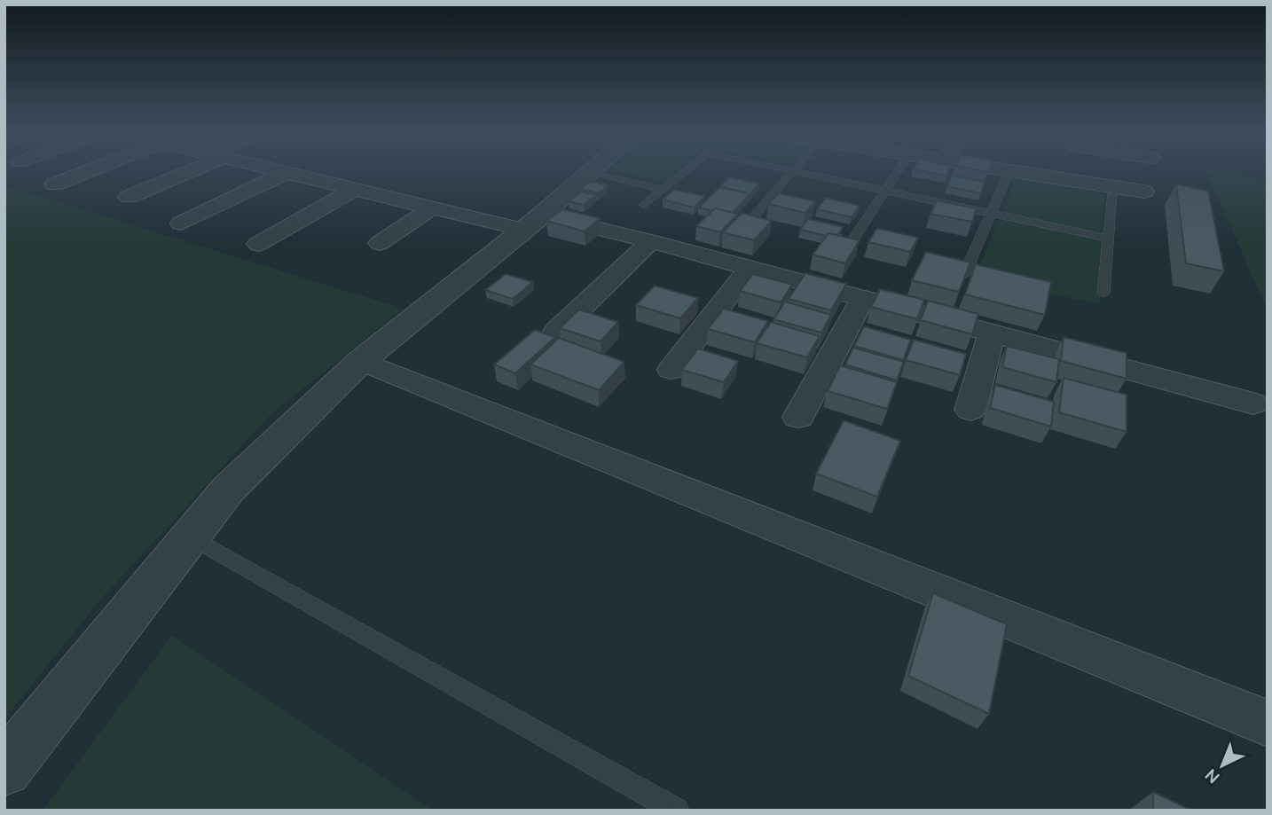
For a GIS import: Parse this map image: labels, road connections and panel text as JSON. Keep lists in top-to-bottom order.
{
  "north": "bottom left"
}
